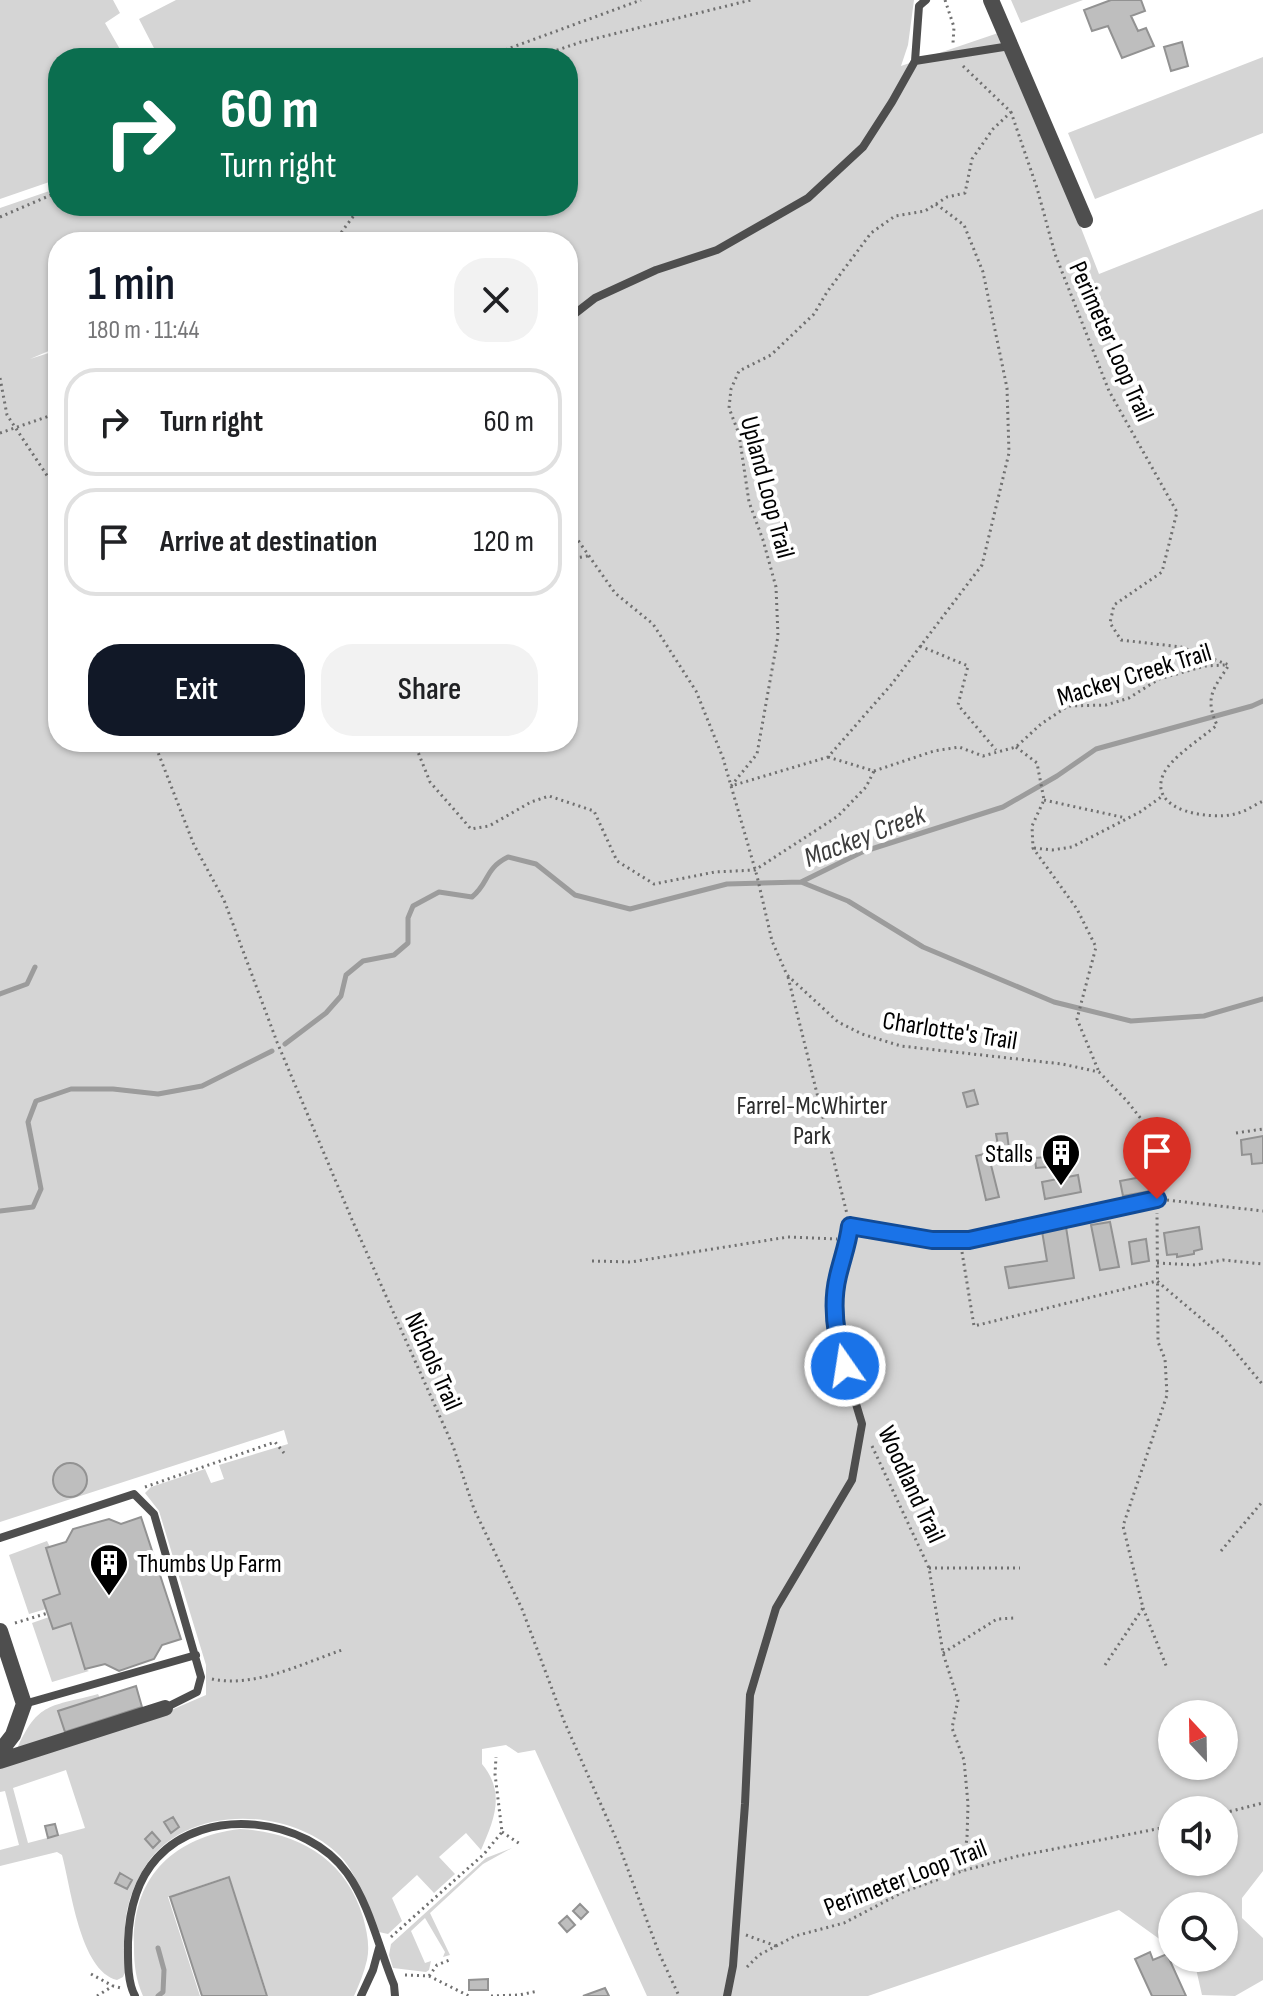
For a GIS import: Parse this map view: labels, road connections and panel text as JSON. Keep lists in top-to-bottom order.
{
  "streets": {
    "lane": ["Woodland Trail"],
    "path": [
      "Perimeter Loop Trail",
      "Upland Loop Trail",
      "Mackey Creek Trail",
      "Charlotte's Trail",
      "Nichols Trail"
    ]
  },
  "crossings": [
    ["Perimeter Loop Trail", "Upland Loop Trail"],
    ["Perimeter Loop Trail", "Mackey Creek Trail"],
    ["Perimeter Loop Trail", "Woodland Trail"],
    ["Upland Loop Trail", "Charlotte's Trail"]
  ],
  "water": ["Mackey Creek"],
  "parks": ["Farrel-McWhirter Park"],
  "places": {
    "building": ["Stalls", "Thumbs Up Farm"]
  },
  "north": "top",
  "page": {
    "turn": ["60 m", "Turn right"],
    "heading": ["1 min", "180 m · 11:44"],
    "list": [
      {
        "name": "Turn right",
        "value": "60 m"
      },
      {
        "name": "Arrive at destination",
        "value": "120 m"
      }
    ],
    "buttons": ["Exit", "Share"]
  }
}
